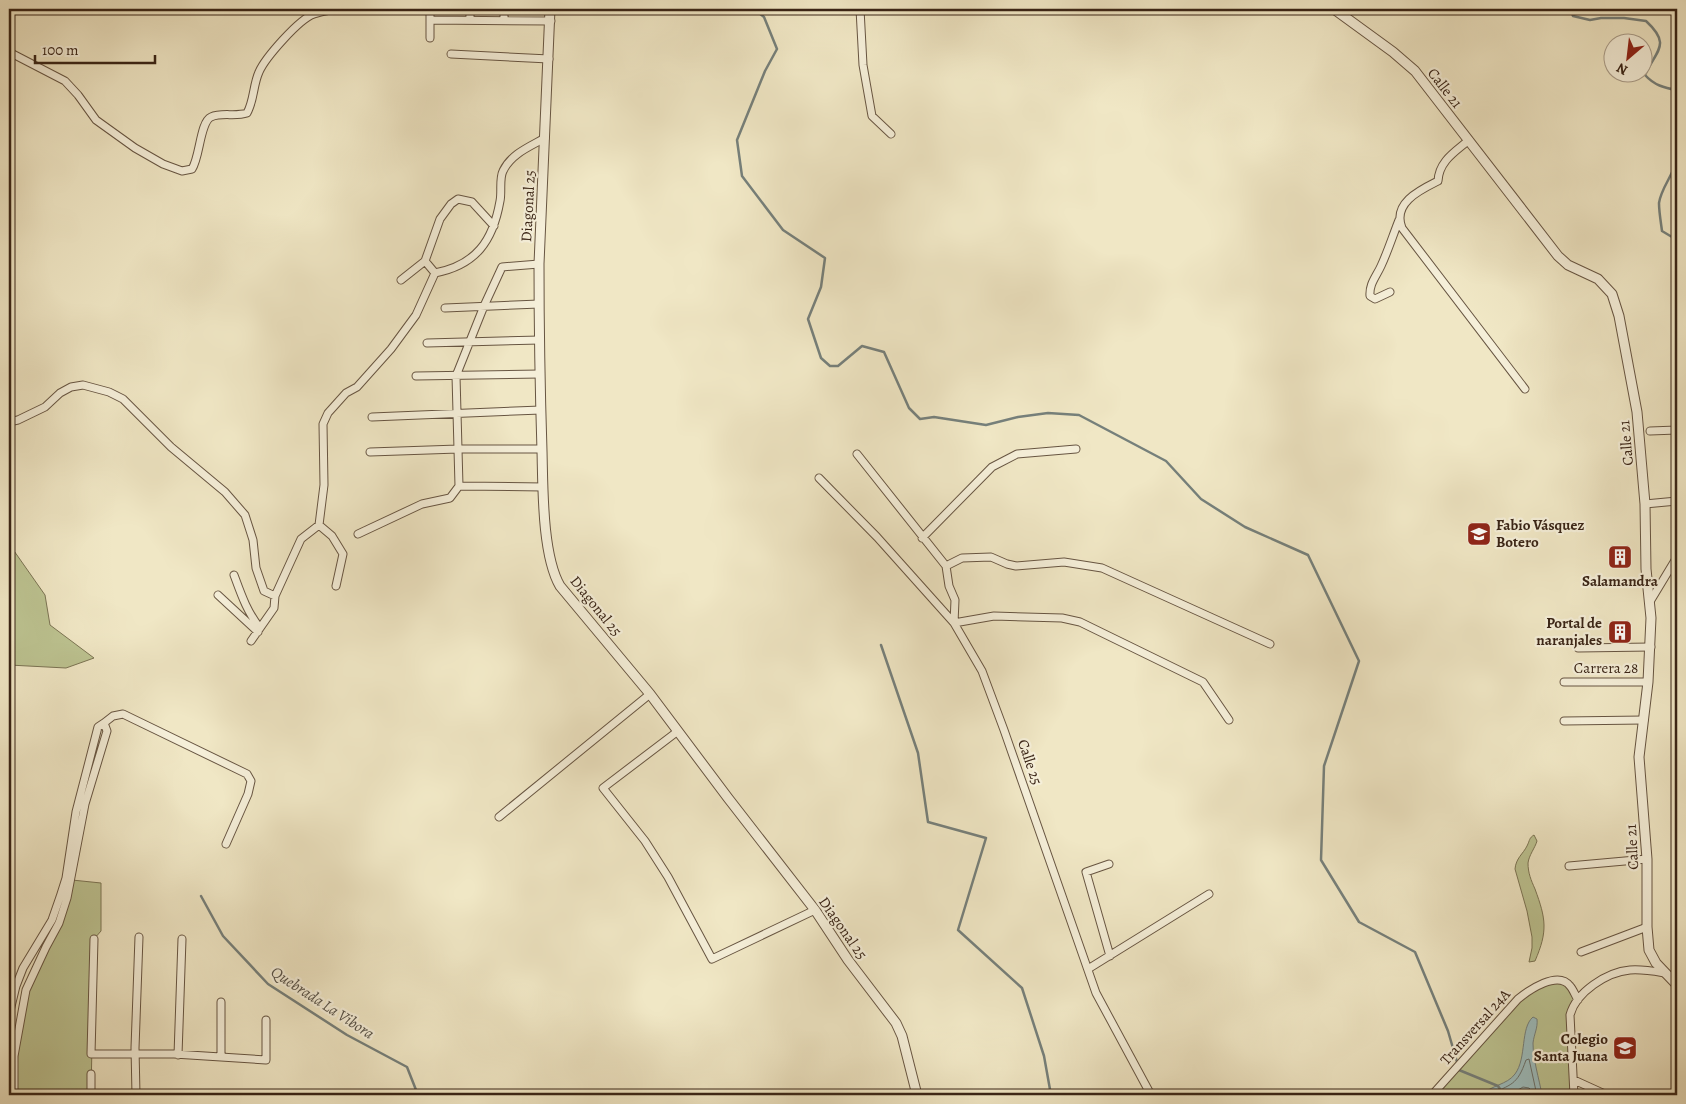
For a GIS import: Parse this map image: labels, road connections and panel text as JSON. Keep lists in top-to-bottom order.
{
  "streets": {
    "street": [
      "Calle 21",
      "Diagonal 25",
      "Carrera 28",
      "Calle 25",
      "Transversal 24A"
    ]
  },
  "crossings": [
    ["Calle 21", "Carrera 28"]
  ],
  "water": ["Quebrada La Vibora"],
  "places": {
    "school or university": ["Fabio Vásquez Botero", "Colegio Santa Juana"],
    "building": ["Salamandra", "Portal de naranjales"]
  },
  "scale_bar": "100 m",
  "north": "bottom left"
}
